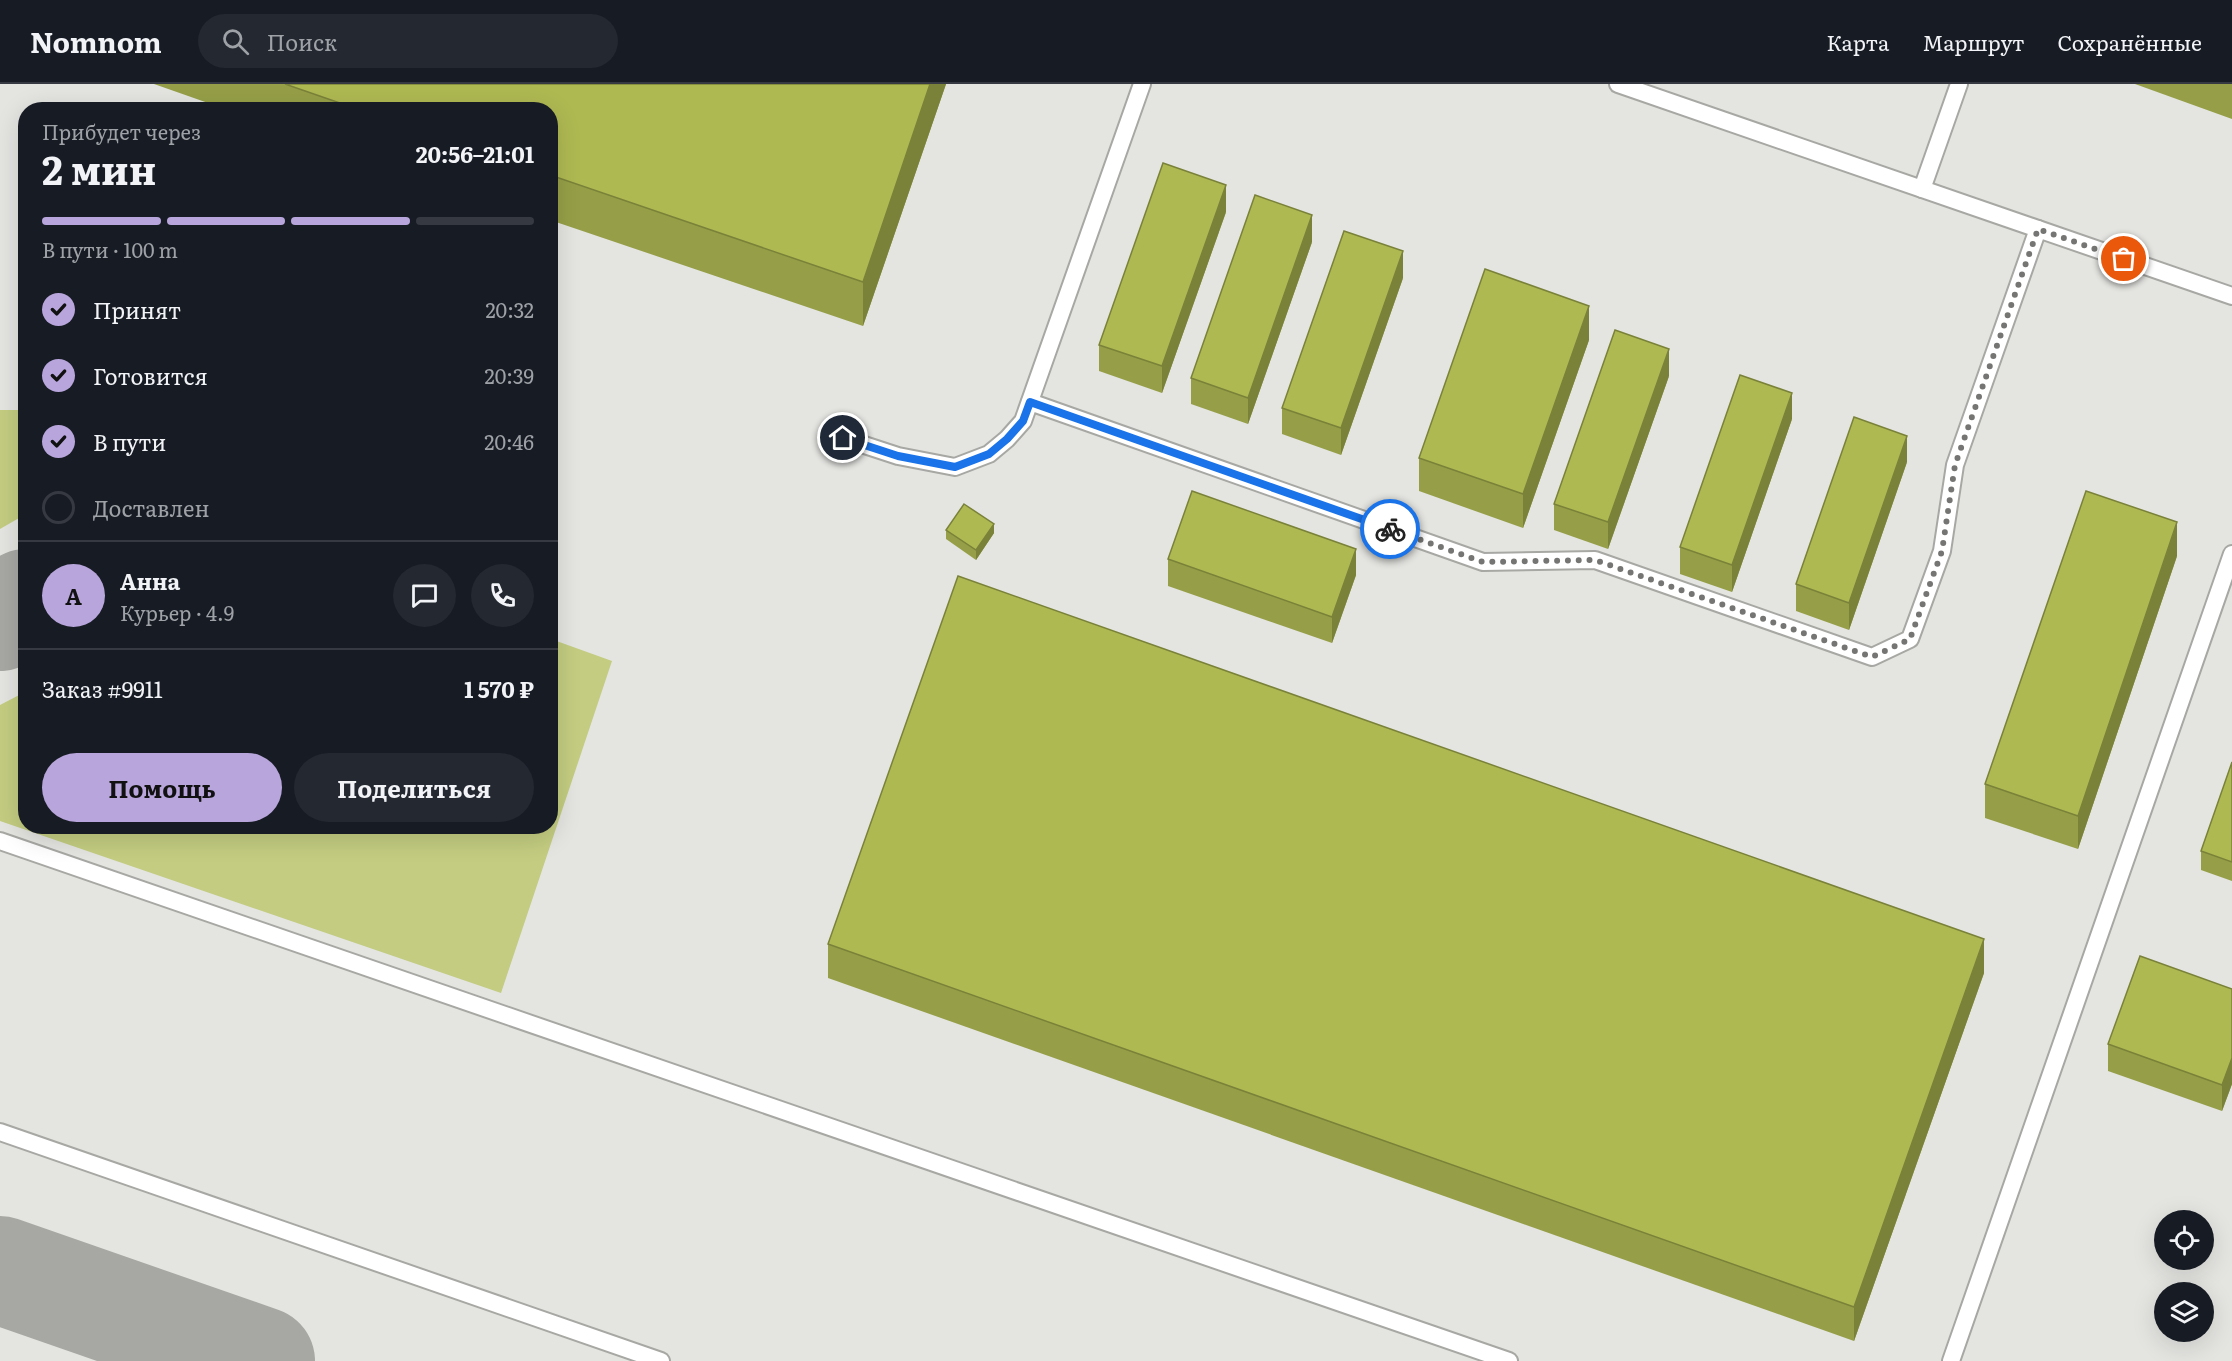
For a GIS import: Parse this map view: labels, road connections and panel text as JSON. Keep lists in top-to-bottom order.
{
  "page": {
    "header": "Nomnom",
    "search": "Поиск",
    "nav": ["Карта", "Маршрут", "Сохранённые"],
    "heading": ["2 мин", "Прибудет через", "20:56–21:01"],
    "panel": [
      "Анна",
      "Курьер · 4.9",
      "Заказ #9911",
      "1 570 ₽"
    ],
    "bar": "В пути · 100 m",
    "list": [
      ["Принят", "20:32"],
      ["Готовится", "20:39"],
      ["В пути", "20:46"],
      "Доставлен"
    ],
    "round": "А",
    "buttons": ["Помощь", "Поделиться"]
  }
}
